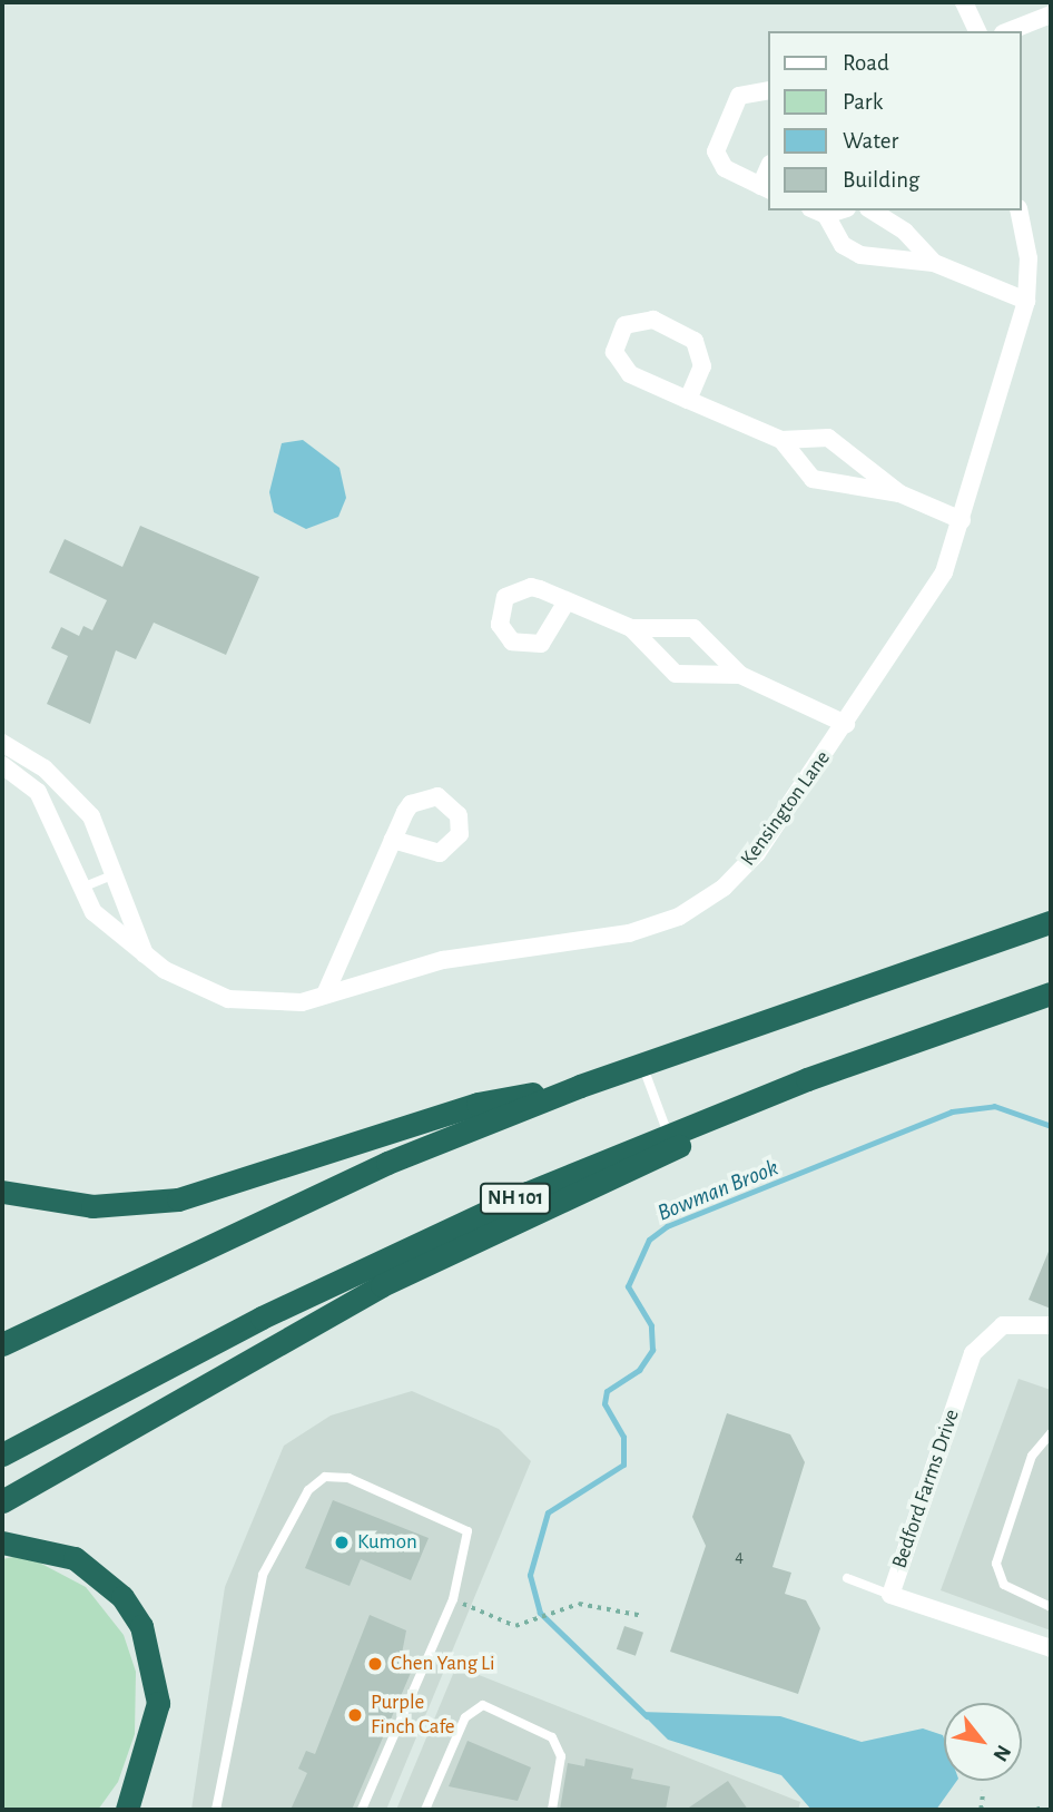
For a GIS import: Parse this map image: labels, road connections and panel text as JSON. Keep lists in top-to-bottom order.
{
  "streets": {
    "highway": ["NH 101"],
    "street": ["Kensington Lane", "Bedford Farms Drive"]
  },
  "water": ["Bowman Brook"],
  "places": ["Kumon", "Chen Yang Li", "Purple Finch Cafe"],
  "house_numbers": ["4"],
  "legend": [
    "Road",
    "Park",
    "Water",
    "Building"
  ],
  "north": "bottom right"
}
